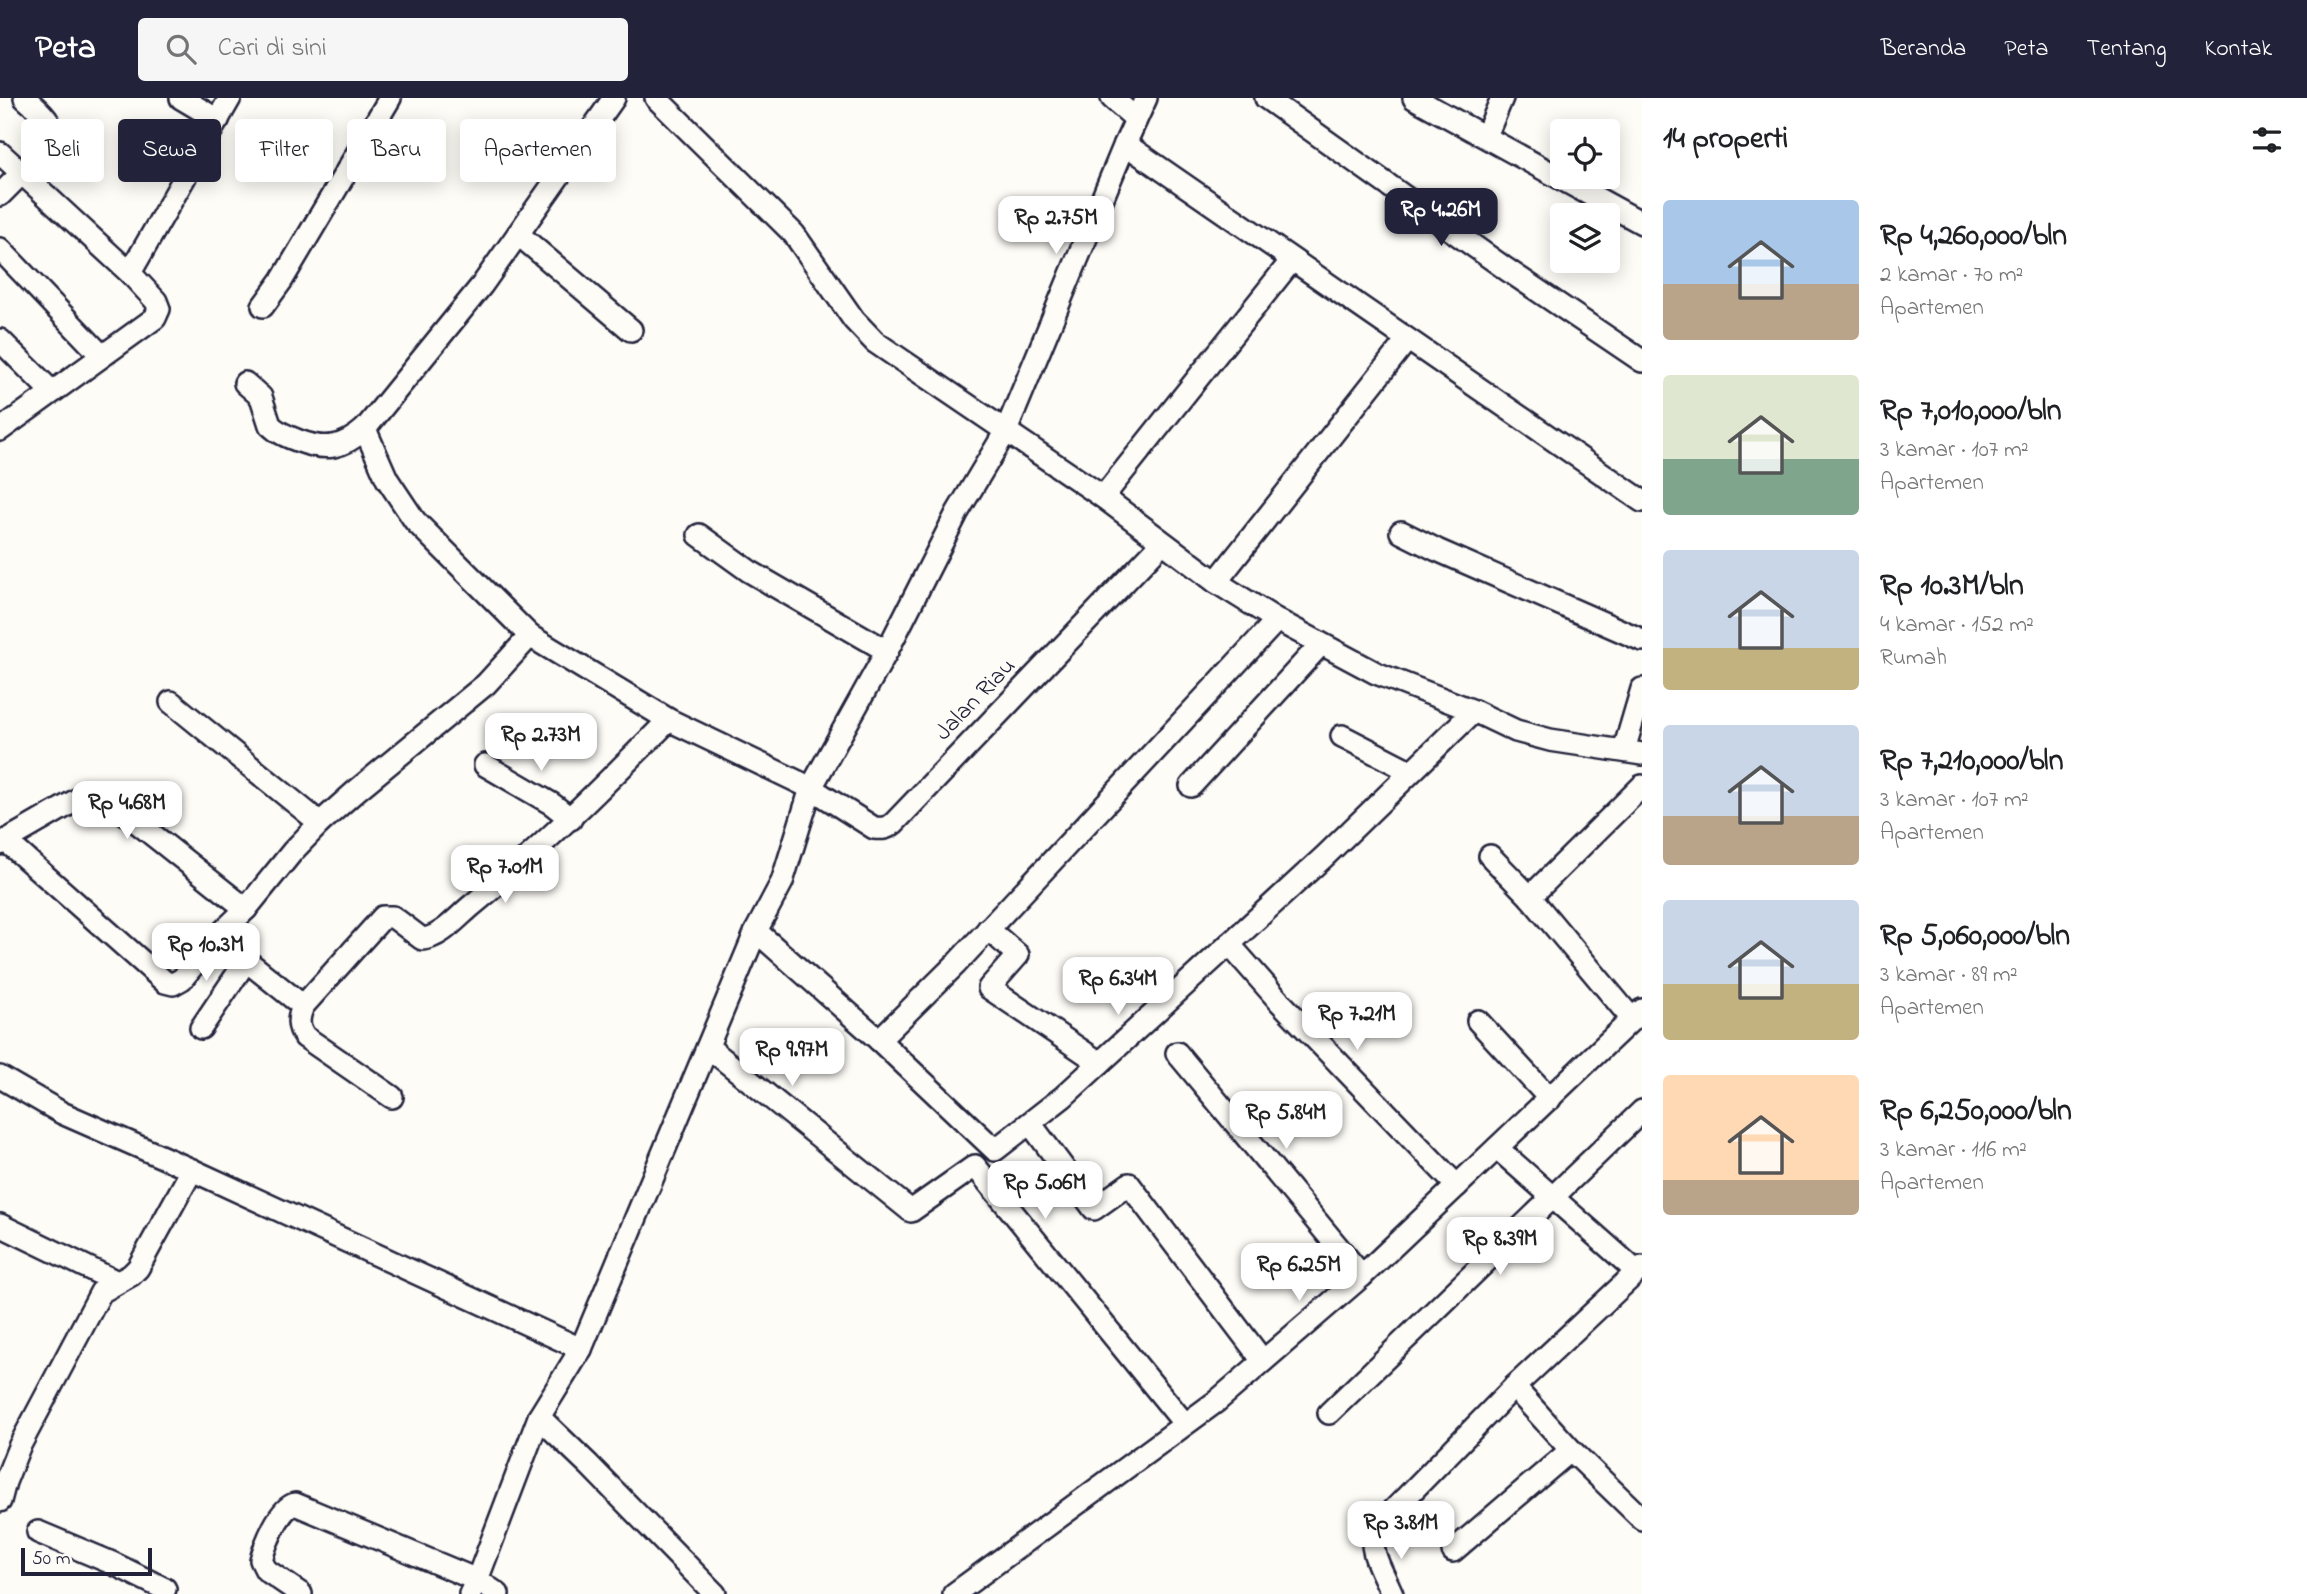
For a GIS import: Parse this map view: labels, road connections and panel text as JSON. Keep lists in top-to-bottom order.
{
  "streets": {
    "street": ["Jalan Riau"]
  },
  "scale_bar": "50 m",
  "page": {
    "header": "Peta",
    "search": "Cari di sini",
    "nav": [
      "Beranda",
      "Peta",
      "Tentang",
      "Kontak"
    ],
    "heading": "14 properti",
    "chip": [
      "Beli",
      "Sewa",
      "Filter",
      "Baru",
      "Apartemen"
    ],
    "list": [
      {
        "name": "Rp 4,260,000/bln",
        "note": "2 kamar · 70 m² · Apartemen"
      },
      {
        "name": "Rp 7,010,000/bln",
        "note": "3 kamar · 107 m² · Apartemen"
      },
      {
        "name": "Rp 10.3M/bln",
        "note": "4 kamar · 152 m² · Rumah"
      },
      {
        "name": "Rp 7,210,000/bln",
        "note": "3 kamar · 107 m² · Apartemen"
      },
      {
        "name": "Rp 5,060,000/bln",
        "note": "3 kamar · 89 m² · Apartemen"
      },
      {
        "name": "Rp 6,250,000/bln",
        "note": "3 kamar · 116 m² · Apartemen"
      }
    ],
    "price": [
      "Rp 4.26M",
      "Rp 2.75M",
      "Rp 2.73M",
      "Rp 4.68M",
      "Rp 7.01M",
      "Rp 10.3M",
      "Rp 6.34M",
      "Rp 7.21M",
      "Rp 9.97M",
      "Rp 5.84M",
      "Rp 5.06M",
      "Rp 8.39M",
      "Rp 6.25M",
      "Rp 3.81M"
    ],
    "scale": "50 m"
  }
}
